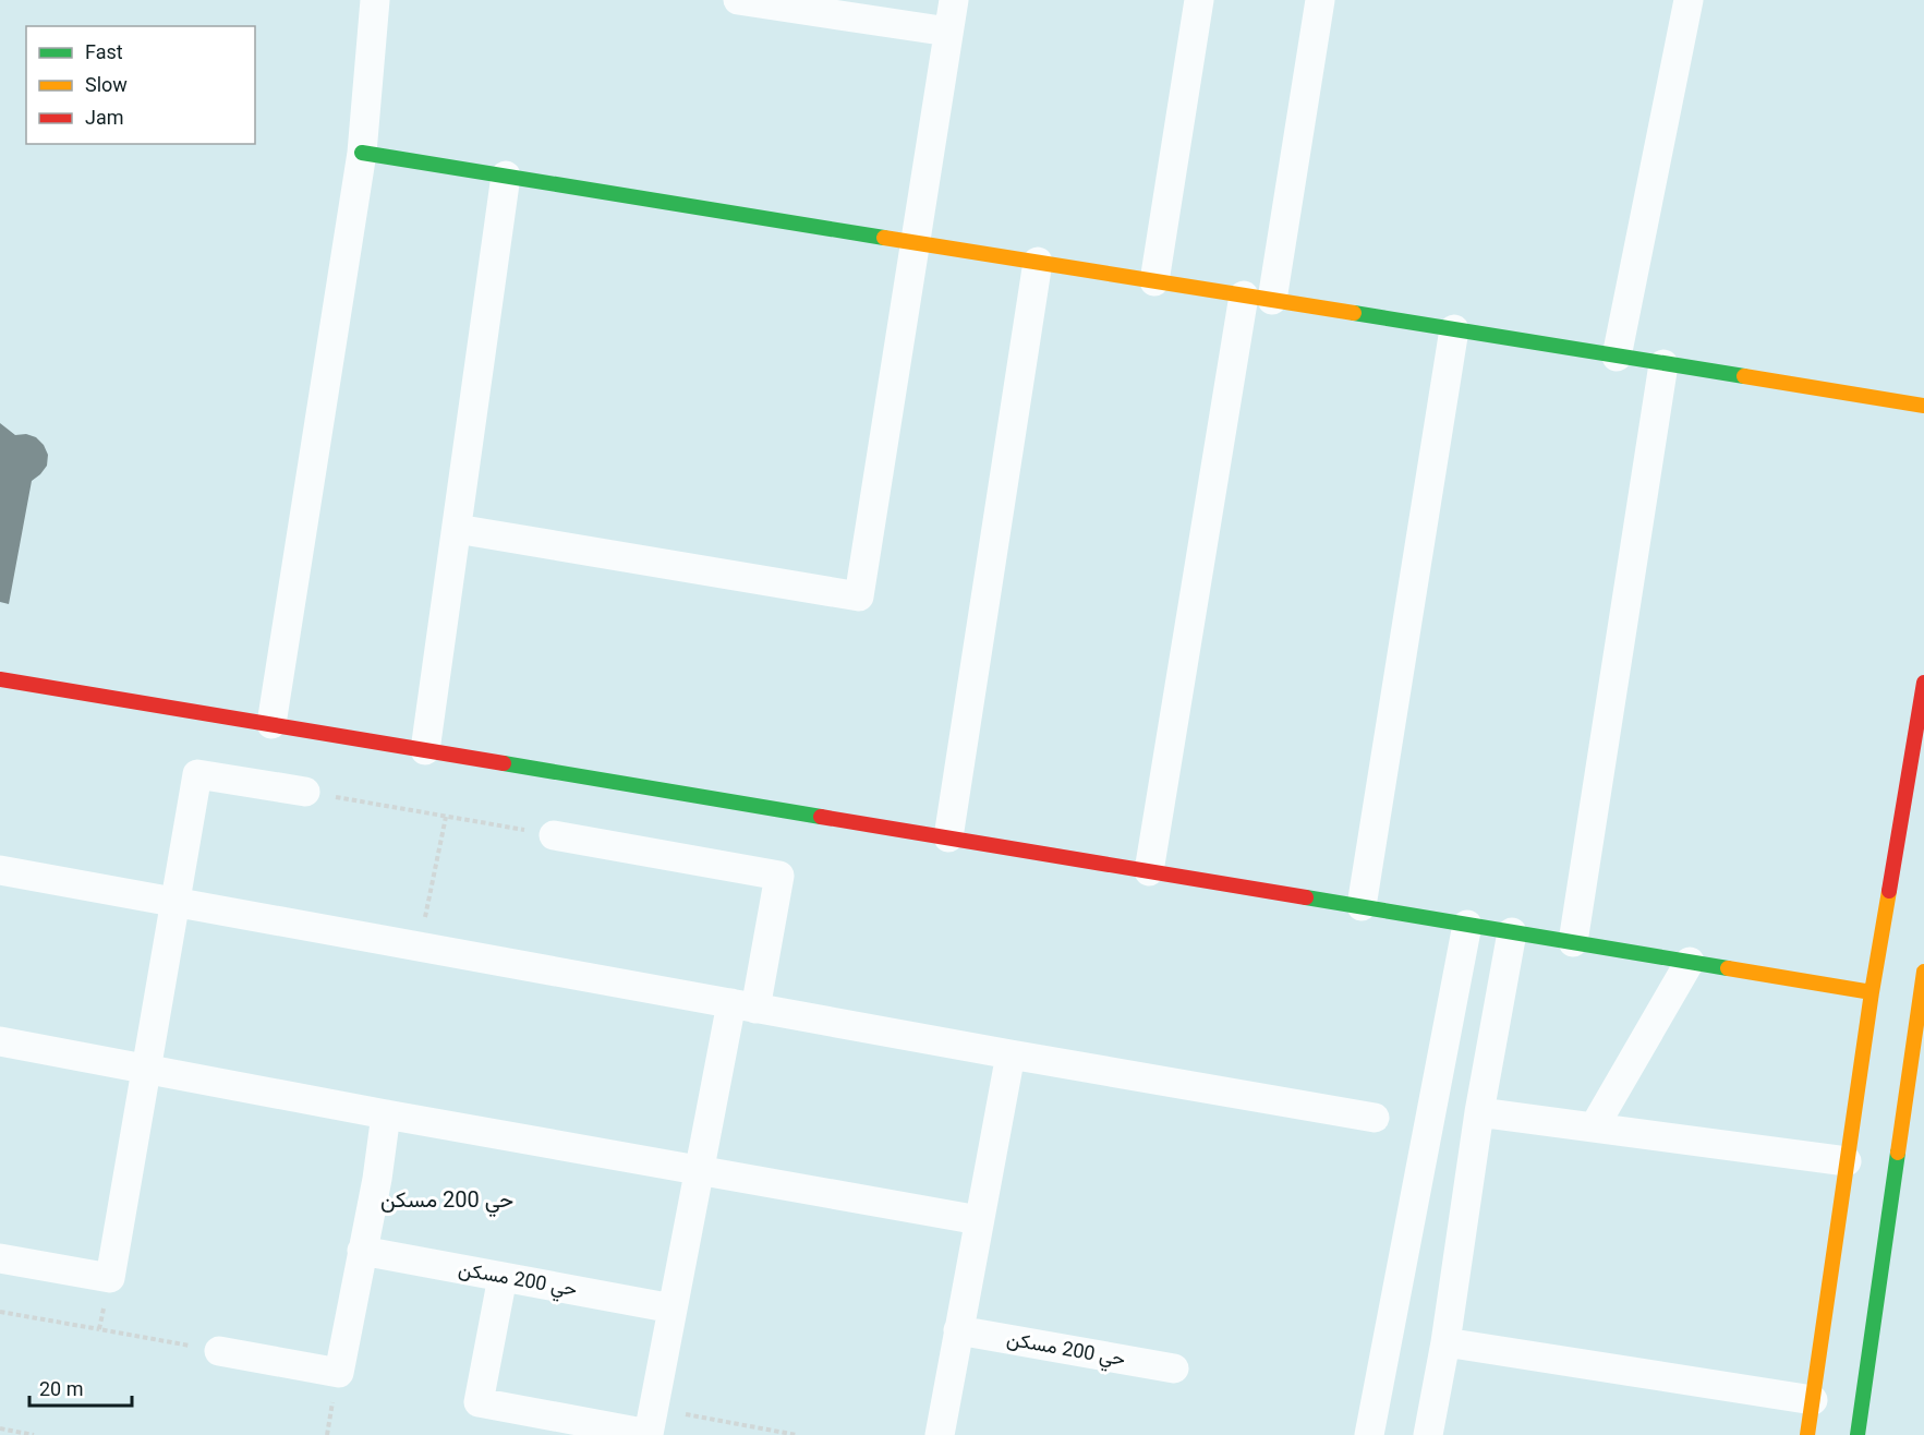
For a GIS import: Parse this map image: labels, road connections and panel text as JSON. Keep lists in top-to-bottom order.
{
  "streets": {
    "street": ["حي 200 مسكن"]
  },
  "districts": ["حي 200 مسكن"],
  "legend": ["Fast", "Slow", "Jam"],
  "scale_bar": "20 m"
}
